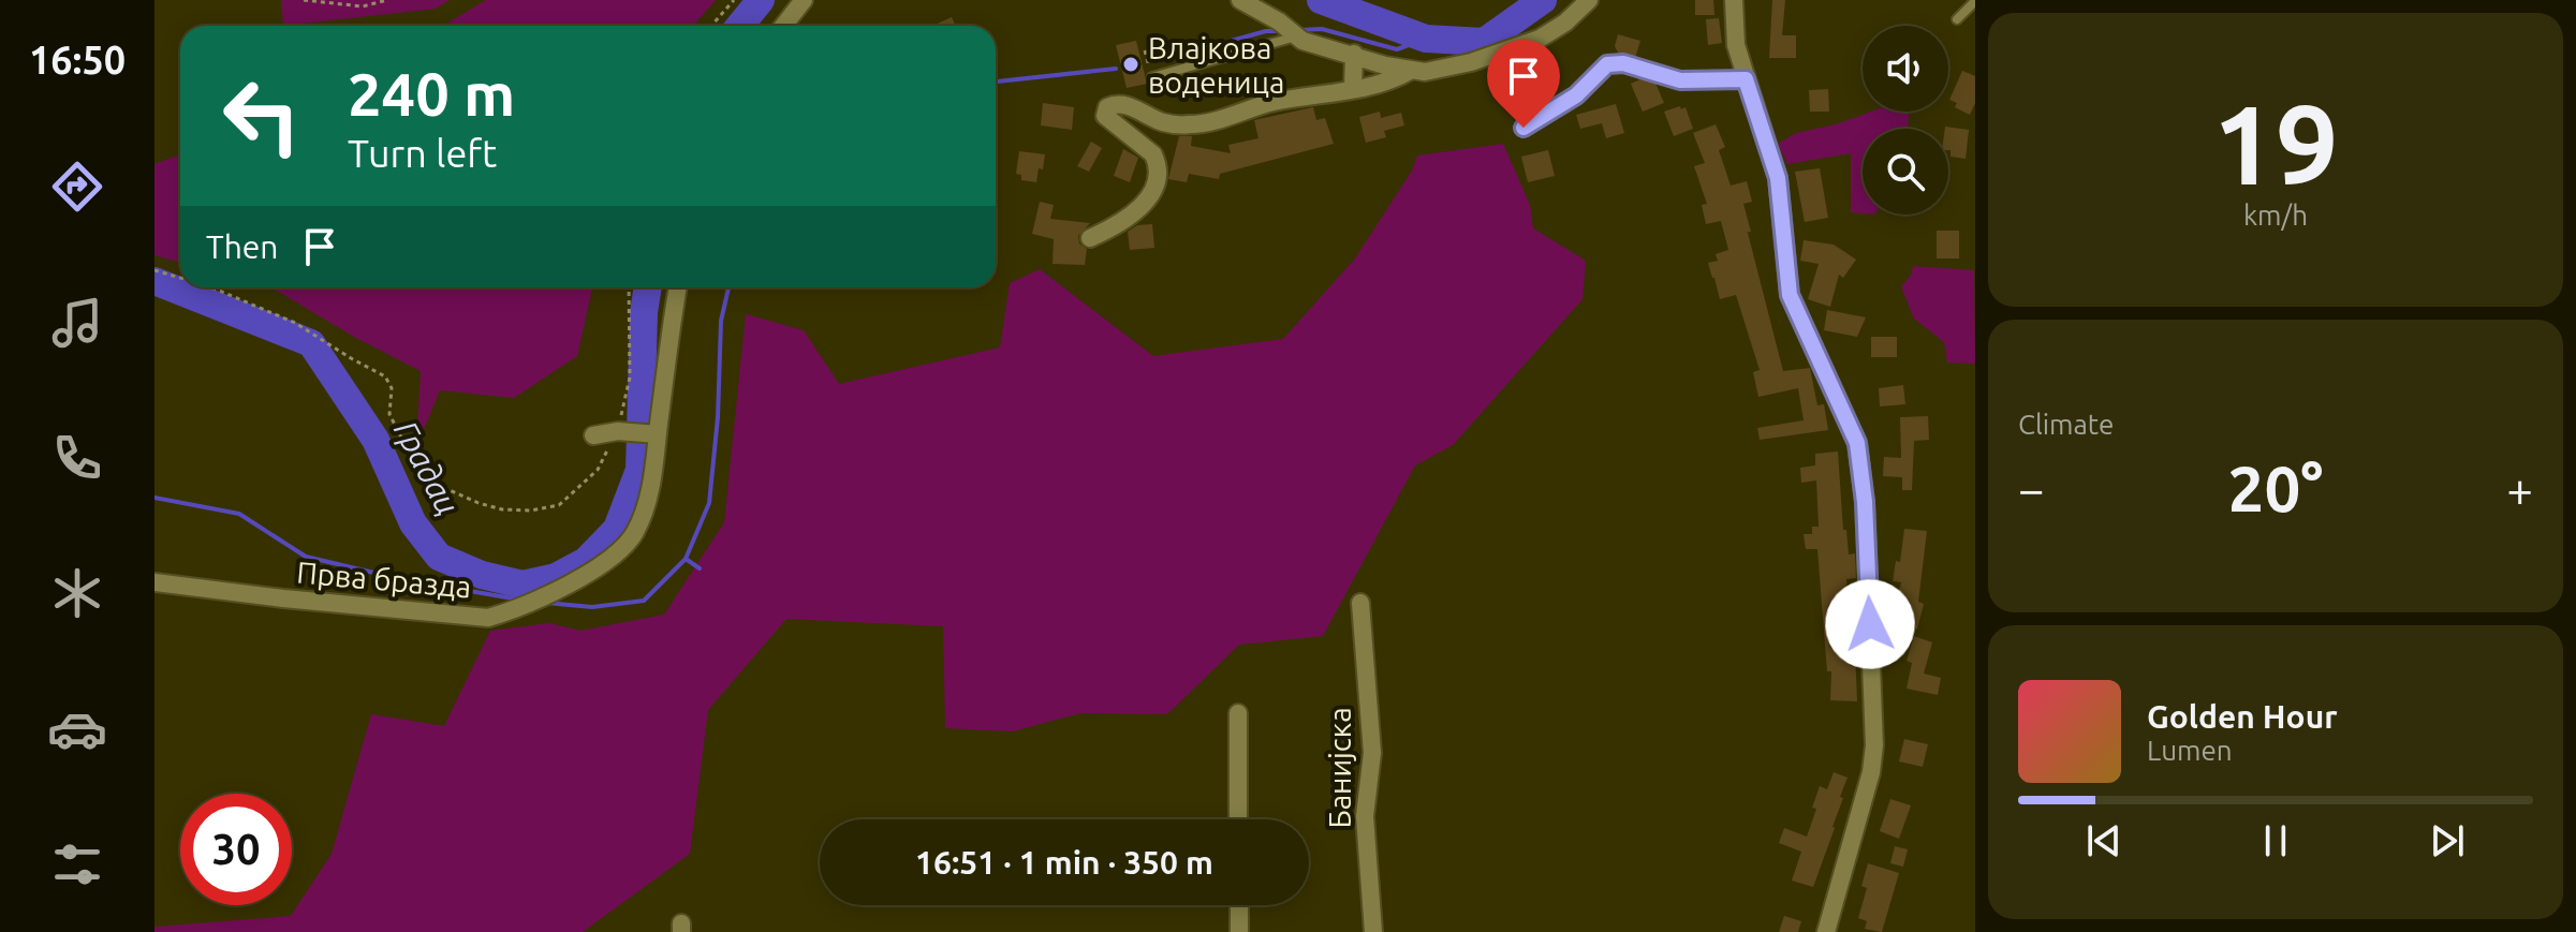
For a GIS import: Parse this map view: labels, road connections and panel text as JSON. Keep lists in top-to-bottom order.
{
  "streets": {
    "street": ["Прва бразда", "Банијска"]
  },
  "water": ["Градац"],
  "places": ["Влајкова воденица"],
  "page": {
    "tabs": "16:50",
    "tile": [
      ["19", "km/h"],
      "Climate"
    ],
    "turn": ["240 m", "Turn left"],
    "then": "Then",
    "heat": ["−", "20°", "+"],
    "song": ["Golden Hour", "Lumen"],
    "limit": "30",
    "trip": "16:51 · 1 min · 350 m"
  }
}
